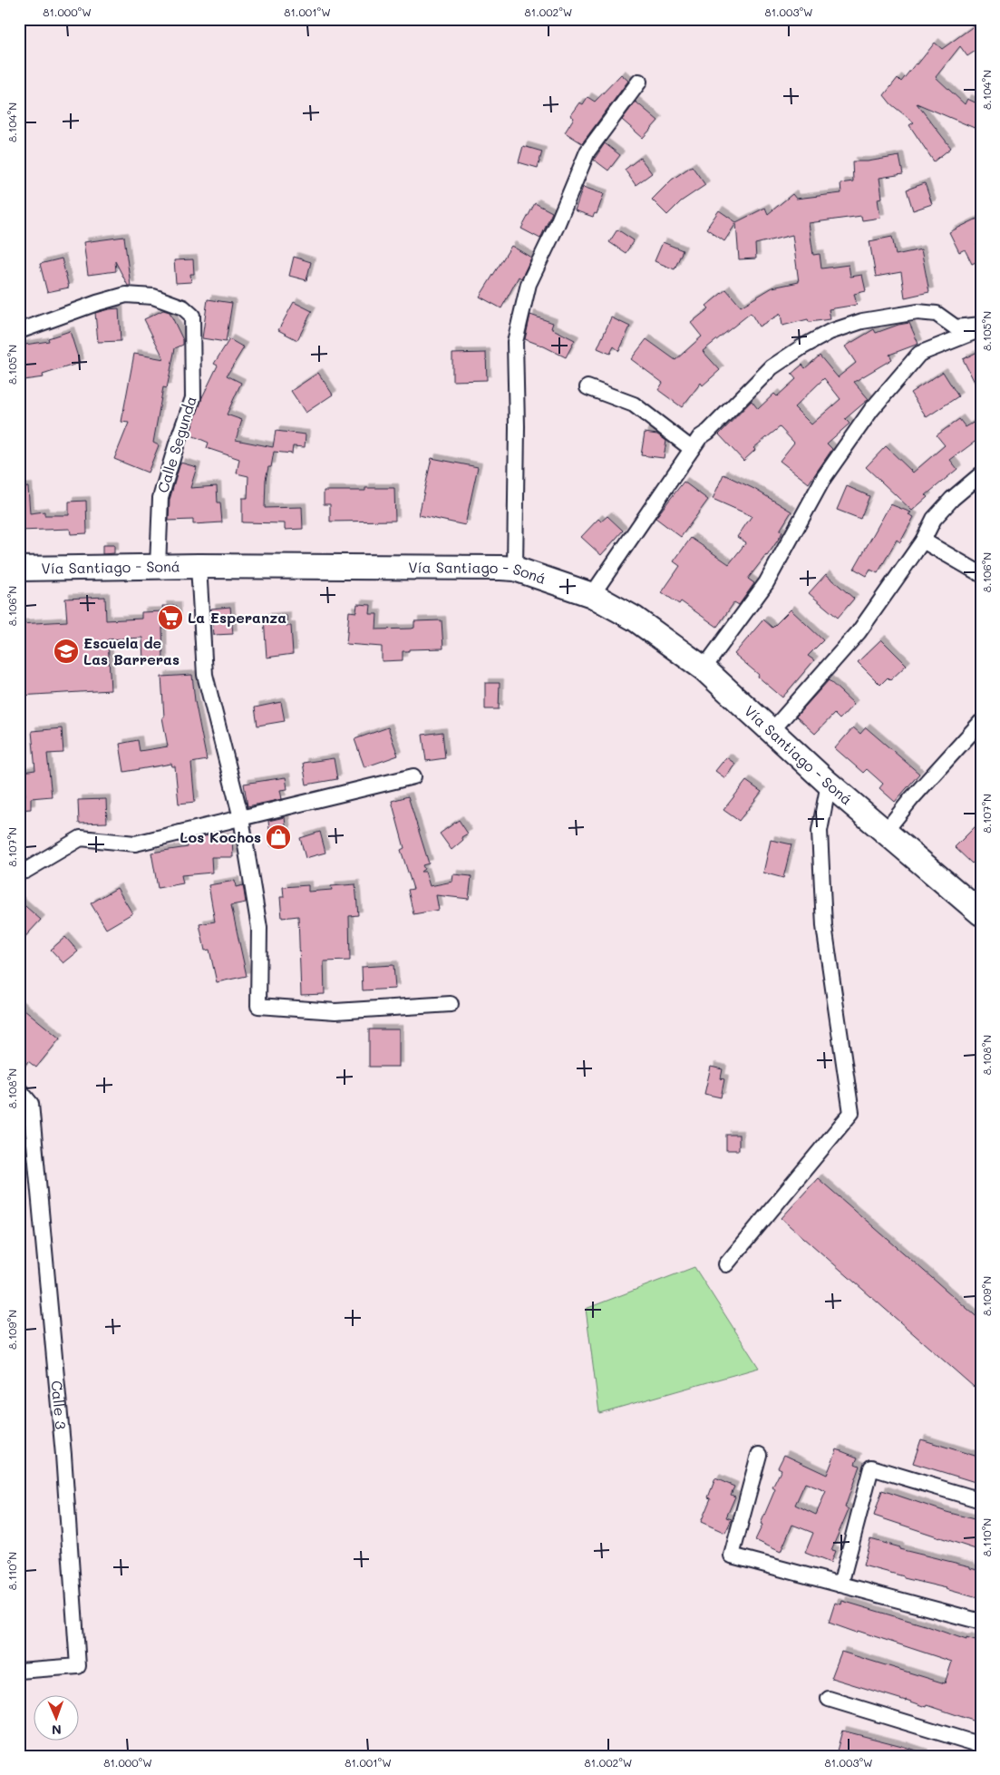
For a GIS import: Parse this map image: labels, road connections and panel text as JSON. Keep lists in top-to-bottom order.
{
  "streets": {
    "main road": ["Vía Santiago - Soná"],
    "street": ["Calle Segunda", "Calle 3"]
  },
  "crossings": [
    ["Calle Segunda", "Vía Santiago - Soná"]
  ],
  "places": {
    "supermarket": ["La Esperanza"],
    "school or university": ["Escuela de Las Barreras"],
    "shop": ["Los Kochos"]
  },
  "north": "bottom",
  "coordinates": [
    "81.000°W",
    "81.001°W",
    "81.002°W",
    "81.003°W",
    "8.104°N",
    "8.105°N",
    "8.106°N",
    "8.107°N",
    "8.108°N",
    "8.109°N",
    "8.110°N"
  ]
}
